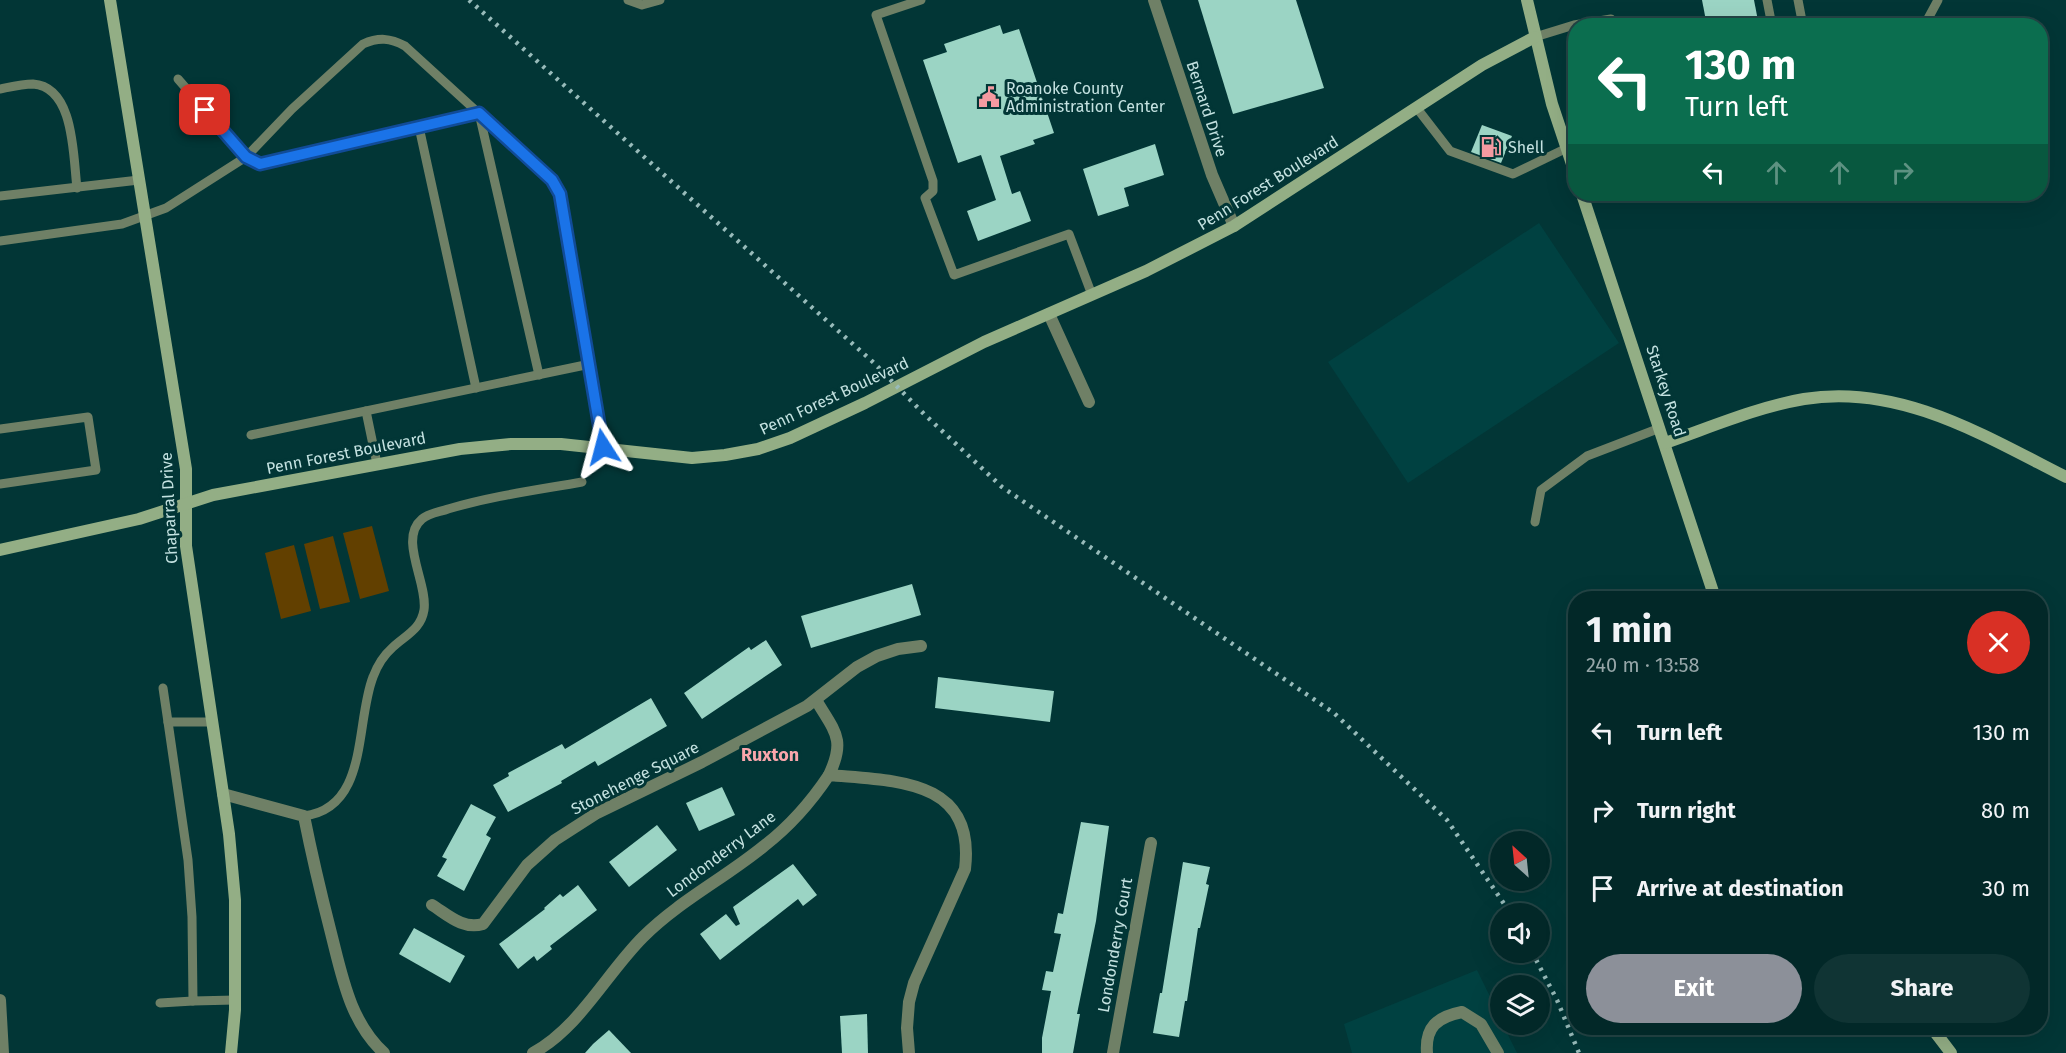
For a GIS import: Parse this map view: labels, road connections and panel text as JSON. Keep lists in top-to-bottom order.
{
  "streets": {
    "street": [
      "Bernard Drive",
      "Penn Forest Boulevard",
      "Starkey Road",
      "Chaparral Drive",
      "Stonehenge Square",
      "Londonderry Lane",
      "Londonderry Court"
    ]
  },
  "crossings": [
    ["Bernard Drive", "Penn Forest Boulevard"],
    ["Penn Forest Boulevard", "Chaparral Drive"]
  ],
  "districts": ["Ruxton"],
  "places": {
    "public building": ["Roanoke County Administration Center"],
    "fuel station": ["Shell"]
  },
  "north": "top left",
  "page": {
    "turn": ["130 m", "Turn left"],
    "heading": ["1 min", "240 m · 13:58"],
    "list": [
      {
        "name": "Turn left",
        "value": "130 m"
      },
      {
        "name": "Turn right",
        "value": "80 m"
      },
      {
        "name": "Arrive at destination",
        "value": "30 m"
      }
    ],
    "buttons": ["Exit", "Share"]
  }
}
